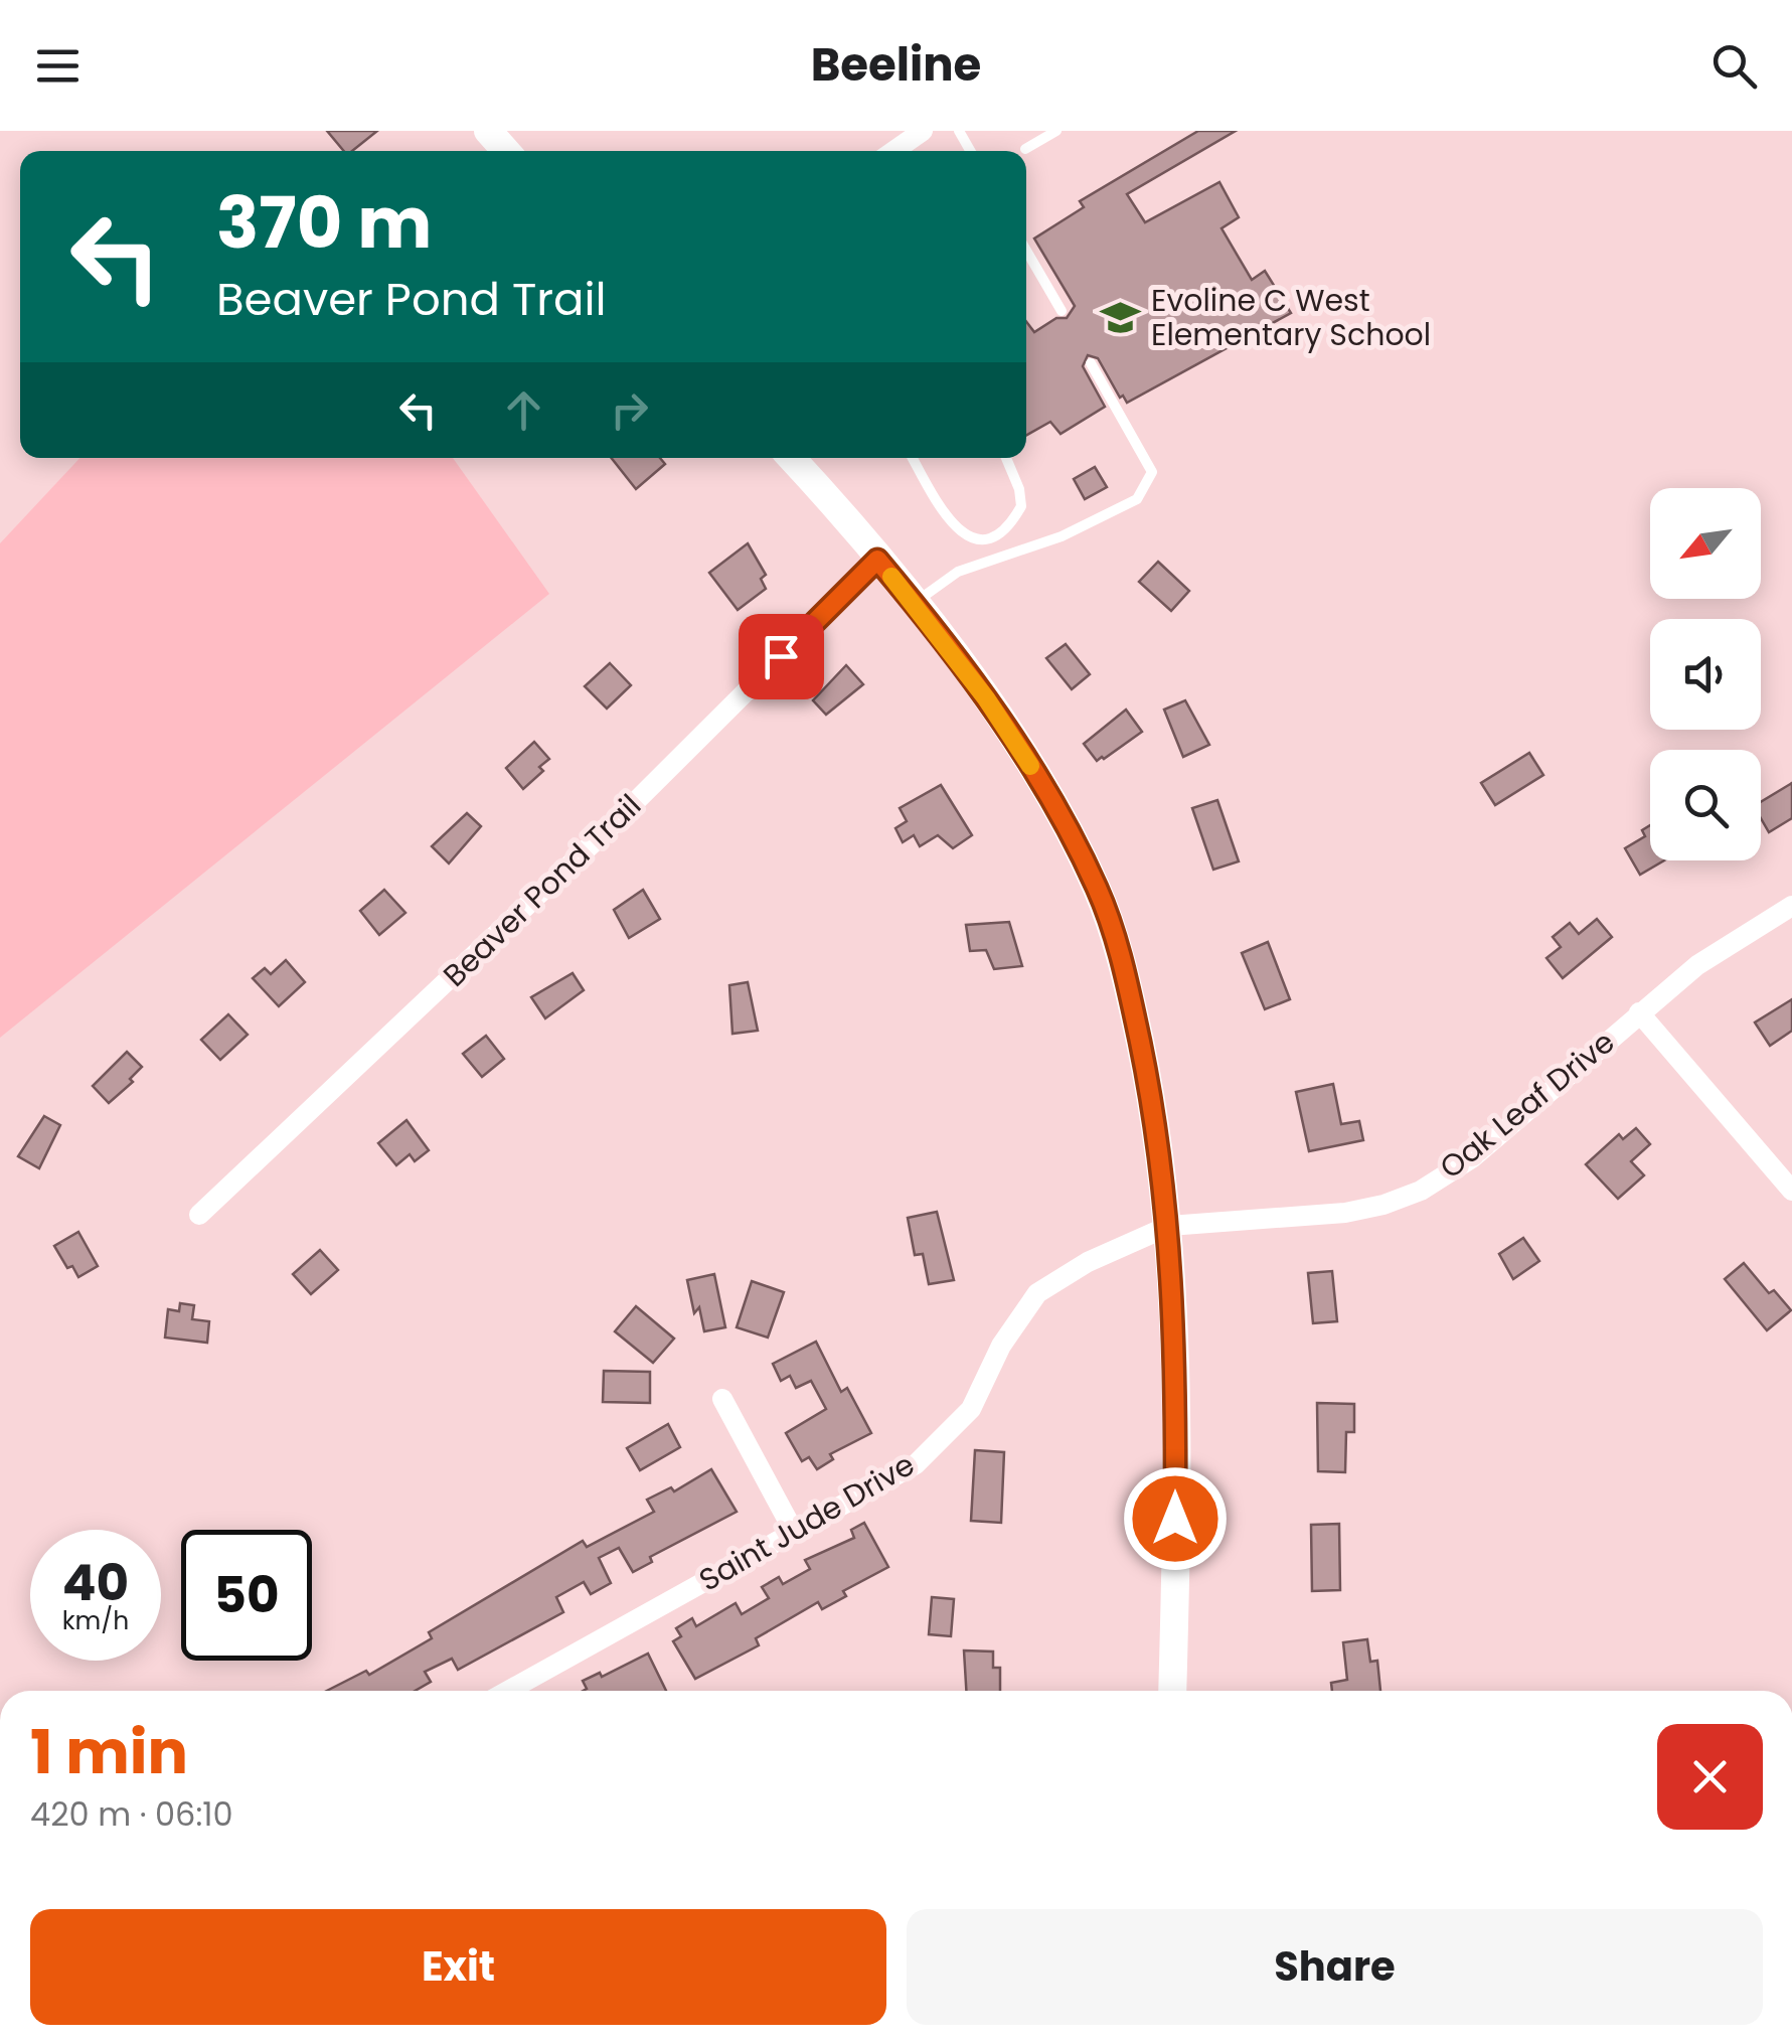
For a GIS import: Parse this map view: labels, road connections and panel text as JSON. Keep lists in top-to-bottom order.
{
  "streets": {
    "street": ["Beaver Pond Trail", "Oak Leaf Drive", "Saint Jude Drive"]
  },
  "crossings": [
    ["Oak Leaf Drive", "Saint Jude Drive"]
  ],
  "places": {
    "school or university": ["Evoline C West Elementary School"]
  },
  "north": "bottom left",
  "page": {
    "header": "Beeline",
    "turn": ["370 m", "Beaver Pond Trail"],
    "speed": "40 km/h",
    "limit": "50",
    "heading": ["1 min", "420 m · 06:10"],
    "buttons": ["Exit", "Share"]
  }
}
